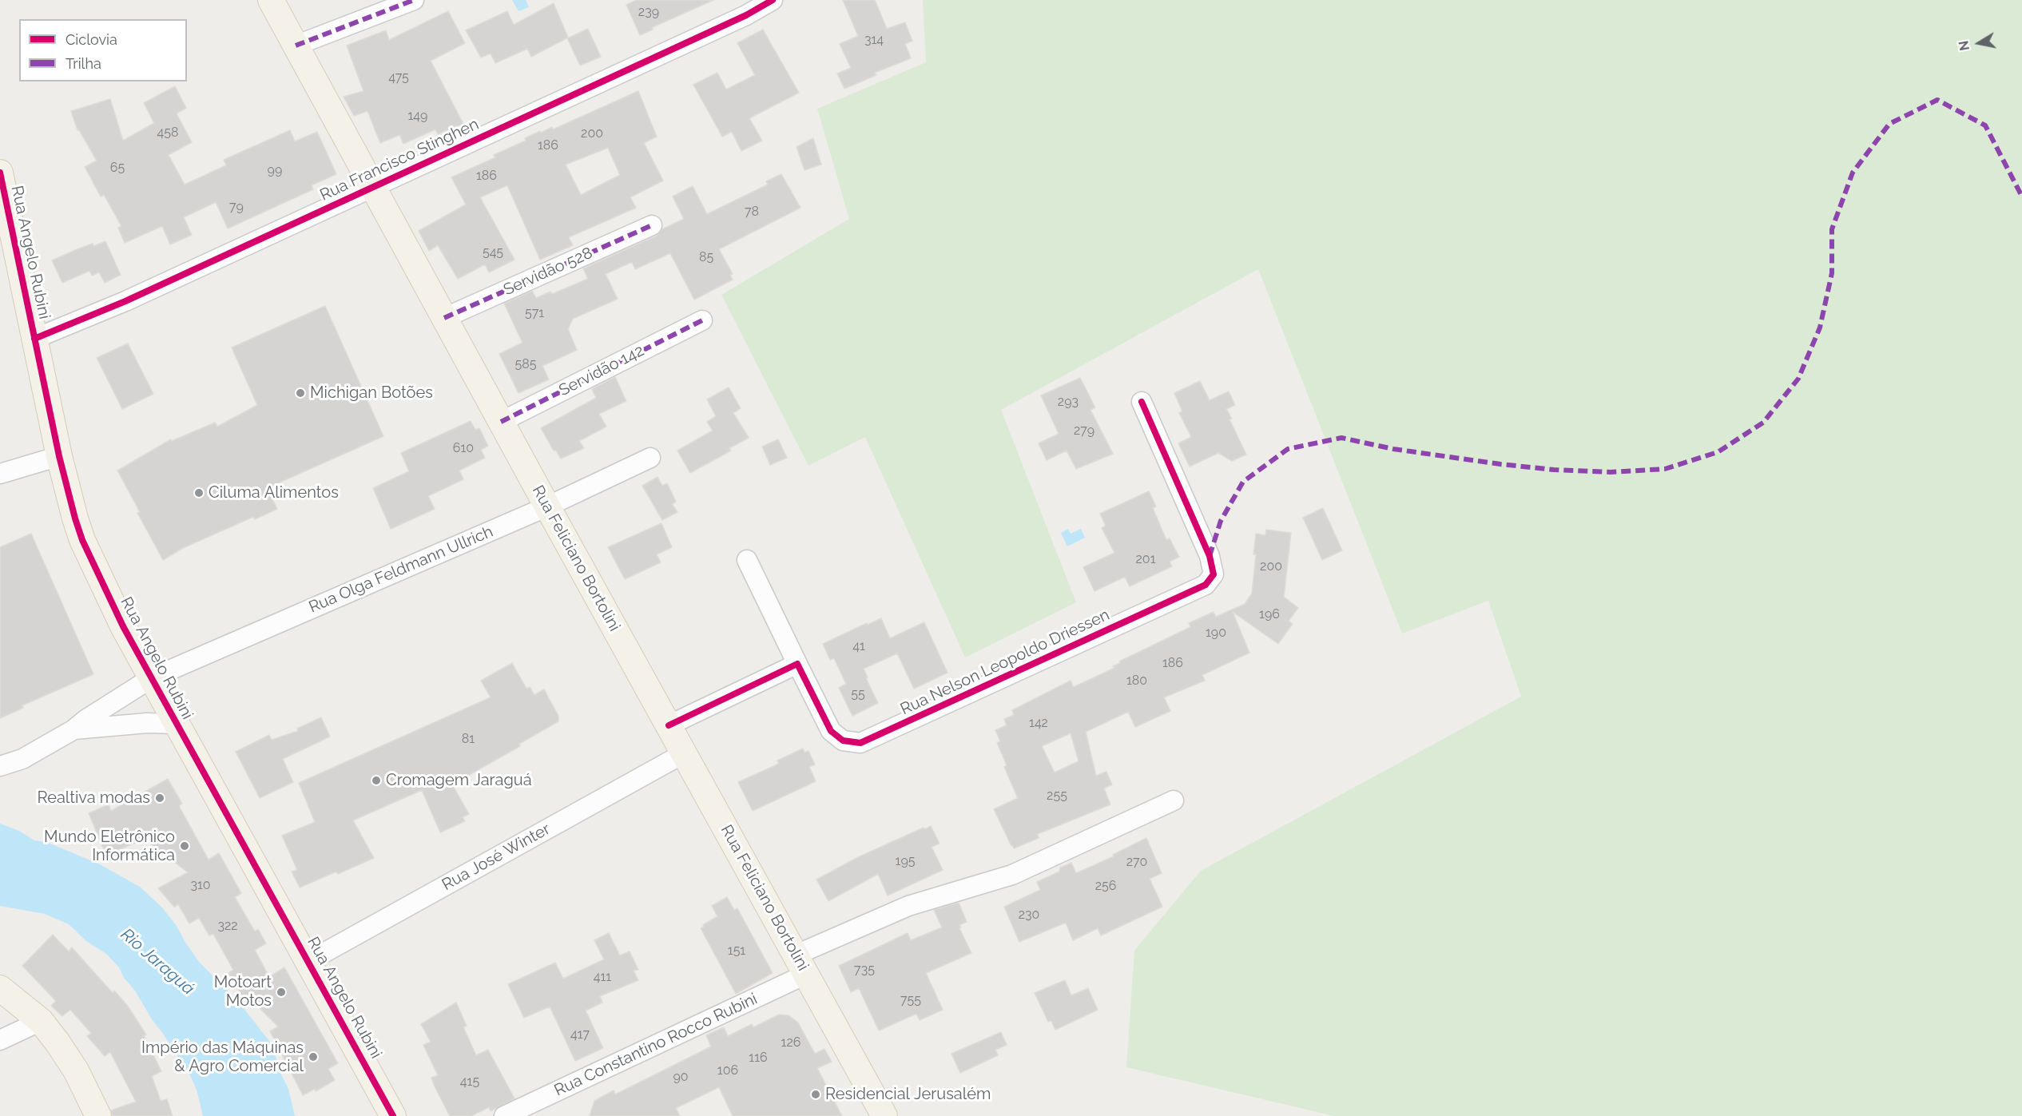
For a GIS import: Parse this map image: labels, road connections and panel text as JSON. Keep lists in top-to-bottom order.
{
  "streets": {
    "main road": ["Rua Angelo Rubini", "Rua Feliciano Bortolini"],
    "street": [
      "Rua Francisco Stinghen",
      "Servidão 528",
      "Servidão 142",
      "Rua Olga Feldmann Ullrich",
      "Rua Nelson Leopoldo Driessen",
      "Rua José Winter",
      "Rua Constantino Rocco Rubini"
    ]
  },
  "crossings": [
    ["Rua Francisco Stinghen", "Rua Angelo Rubini"],
    ["Rua Francisco Stinghen", "Rua Feliciano Bortolini"],
    ["Rua Angelo Rubini", "Rua Olga Feldmann Ullrich"],
    ["Rua Angelo Rubini", "Rua José Winter"],
    ["Servidão 528", "Rua Feliciano Bortolini"],
    ["Servidão 142", "Rua Feliciano Bortolini"],
    ["Rua Feliciano Bortolini", "Rua Olga Feldmann Ullrich"],
    ["Rua Feliciano Bortolini", "Rua José Winter"],
    ["Rua Feliciano Bortolini", "Rua Constantino Rocco Rubini"]
  ],
  "water": ["Rio Jaraguá"],
  "places": [
    "Michigan Botões",
    "Ciluma Alimentos",
    "Cromagem Jaraguá",
    "Realtiva modas",
    "Mundo Eletrônico Informática",
    "Motoart Motos",
    "Império das Máquinas & Agro Comercial",
    "Residencial Jerusalém"
  ],
  "house_numbers": [
    "239",
    "314",
    "475",
    "149",
    "458",
    "200",
    "186",
    "65",
    "99",
    "186",
    "79",
    "78",
    "545",
    "85",
    "571",
    "585",
    "293",
    "279",
    "610",
    "201",
    "200",
    "196",
    "190",
    "41",
    "186",
    "180",
    "55",
    "142",
    "81",
    "255",
    "195",
    "270",
    "310",
    "256",
    "230",
    "322",
    "151",
    "735",
    "411",
    "755",
    "417",
    "126",
    "116",
    "106",
    "90",
    "415"
  ],
  "legend": ["Ciclovia", "Trilha"],
  "north": "left"
}
